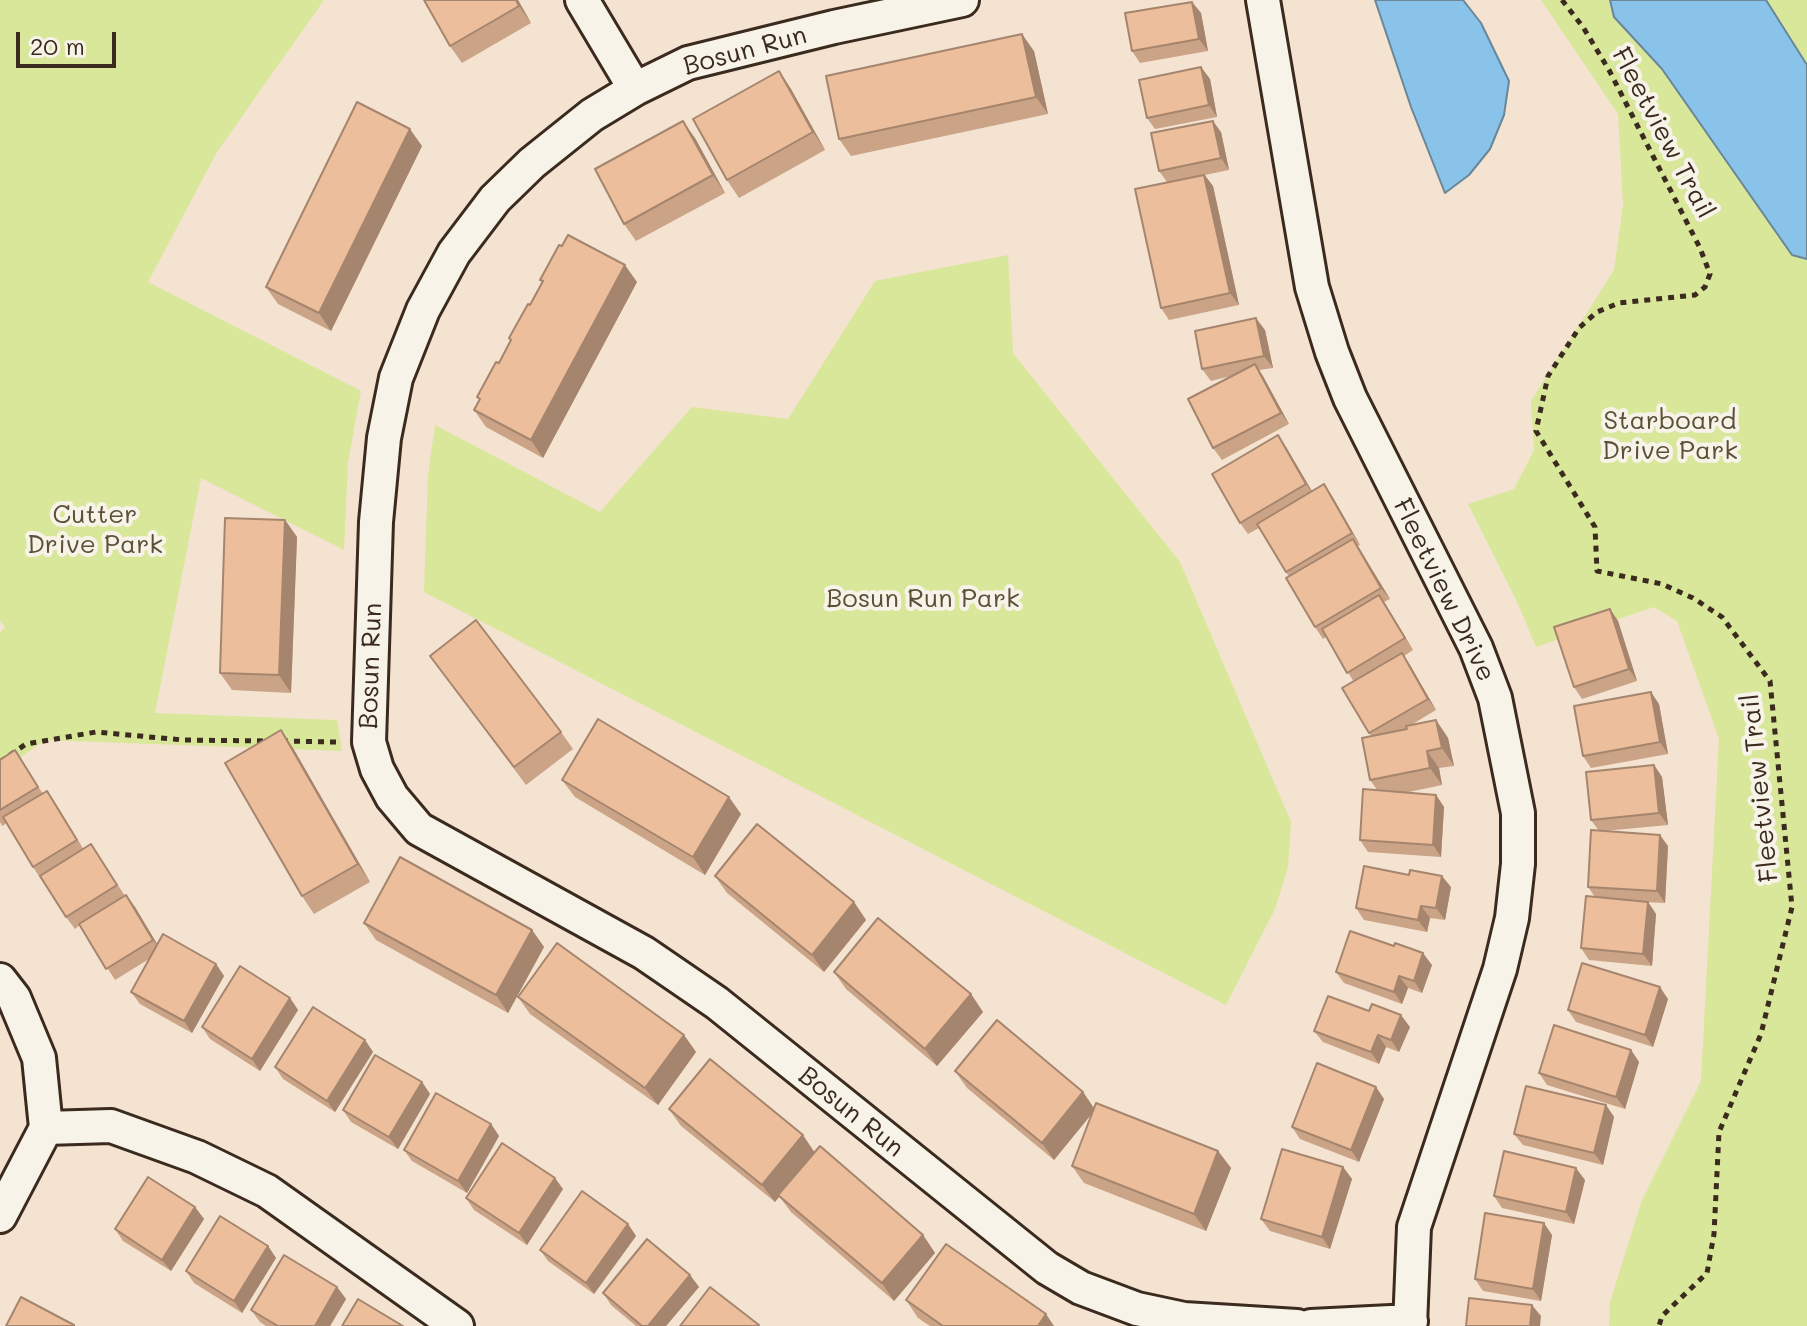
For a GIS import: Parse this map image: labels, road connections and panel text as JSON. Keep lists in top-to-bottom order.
{
  "streets": {
    "street": ["Bosun Run", "Fleetview Drive"],
    "path": ["Fleetview Trail"]
  },
  "parks": ["Starboard Drive Park", "Cutter Drive Park", "Bosun Run Park"],
  "scale_bar": "20 m"
}
